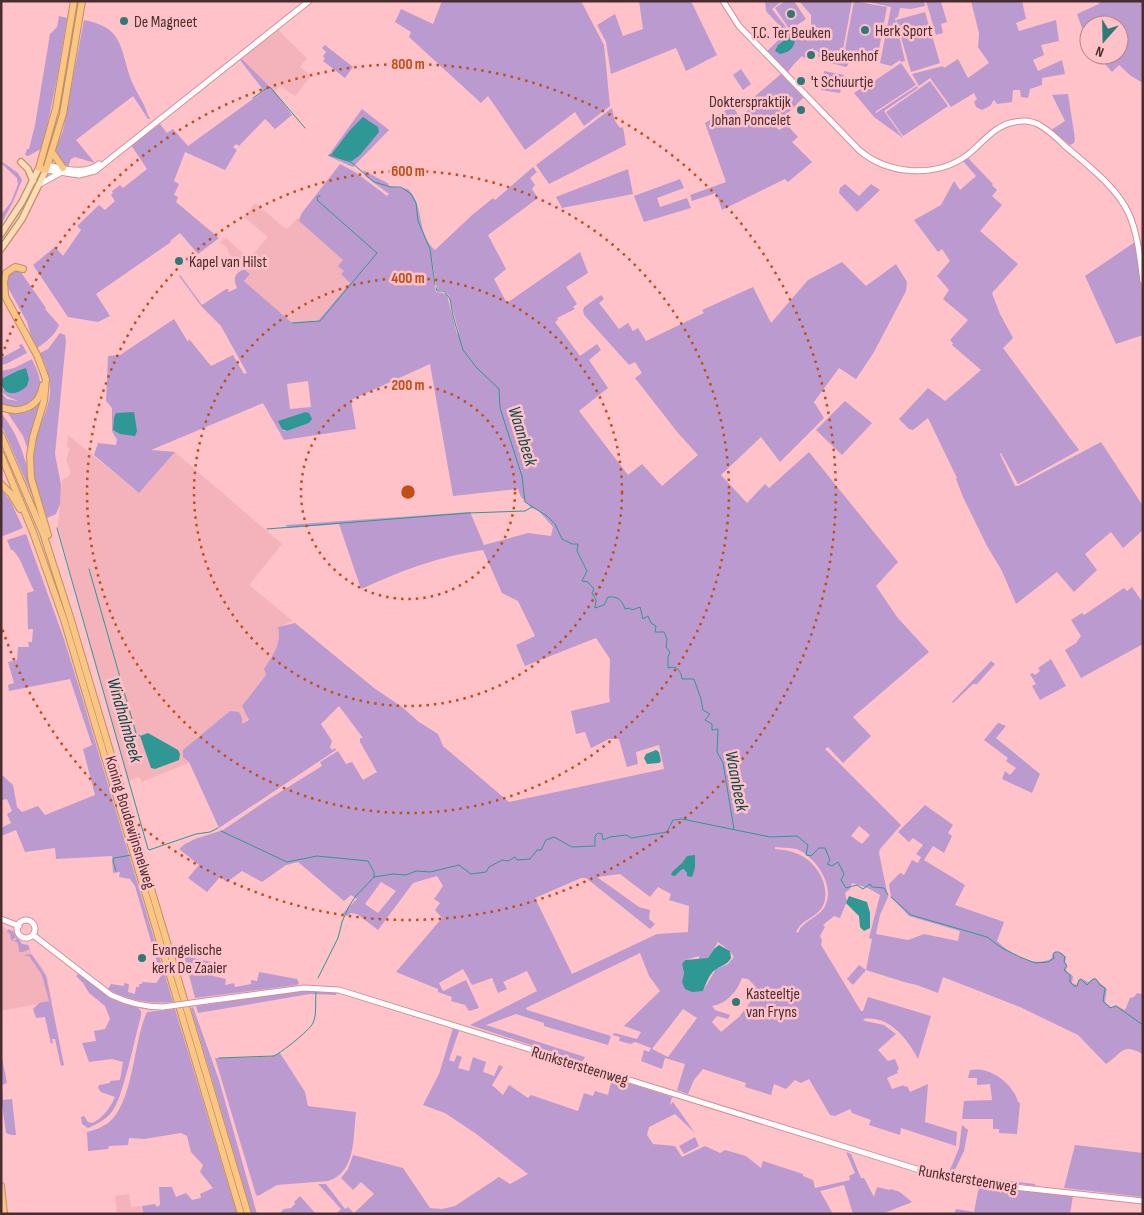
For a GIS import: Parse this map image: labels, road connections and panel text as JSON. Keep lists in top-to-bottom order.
{
  "streets": {
    "highway": ["Koning Boudewijnsnelweg"],
    "street": ["Runkstersteenweg"]
  },
  "water": ["Waanbeek", "Windhalmbeek"],
  "places": [
    "T.C. Ter Beuken",
    "De Magneet",
    "Herk Sport",
    "Beukenhof",
    "'t Schuurtje",
    "Dokterspraktijk Johan Poncelet",
    "Kapel van Hilst",
    "Evangelische kerk De Zaaier",
    "Kasteeltje van Fryns"
  ],
  "north": "bottom",
  "rings": [
    "800 m",
    "600 m",
    "400 m",
    "200 m"
  ]
}
